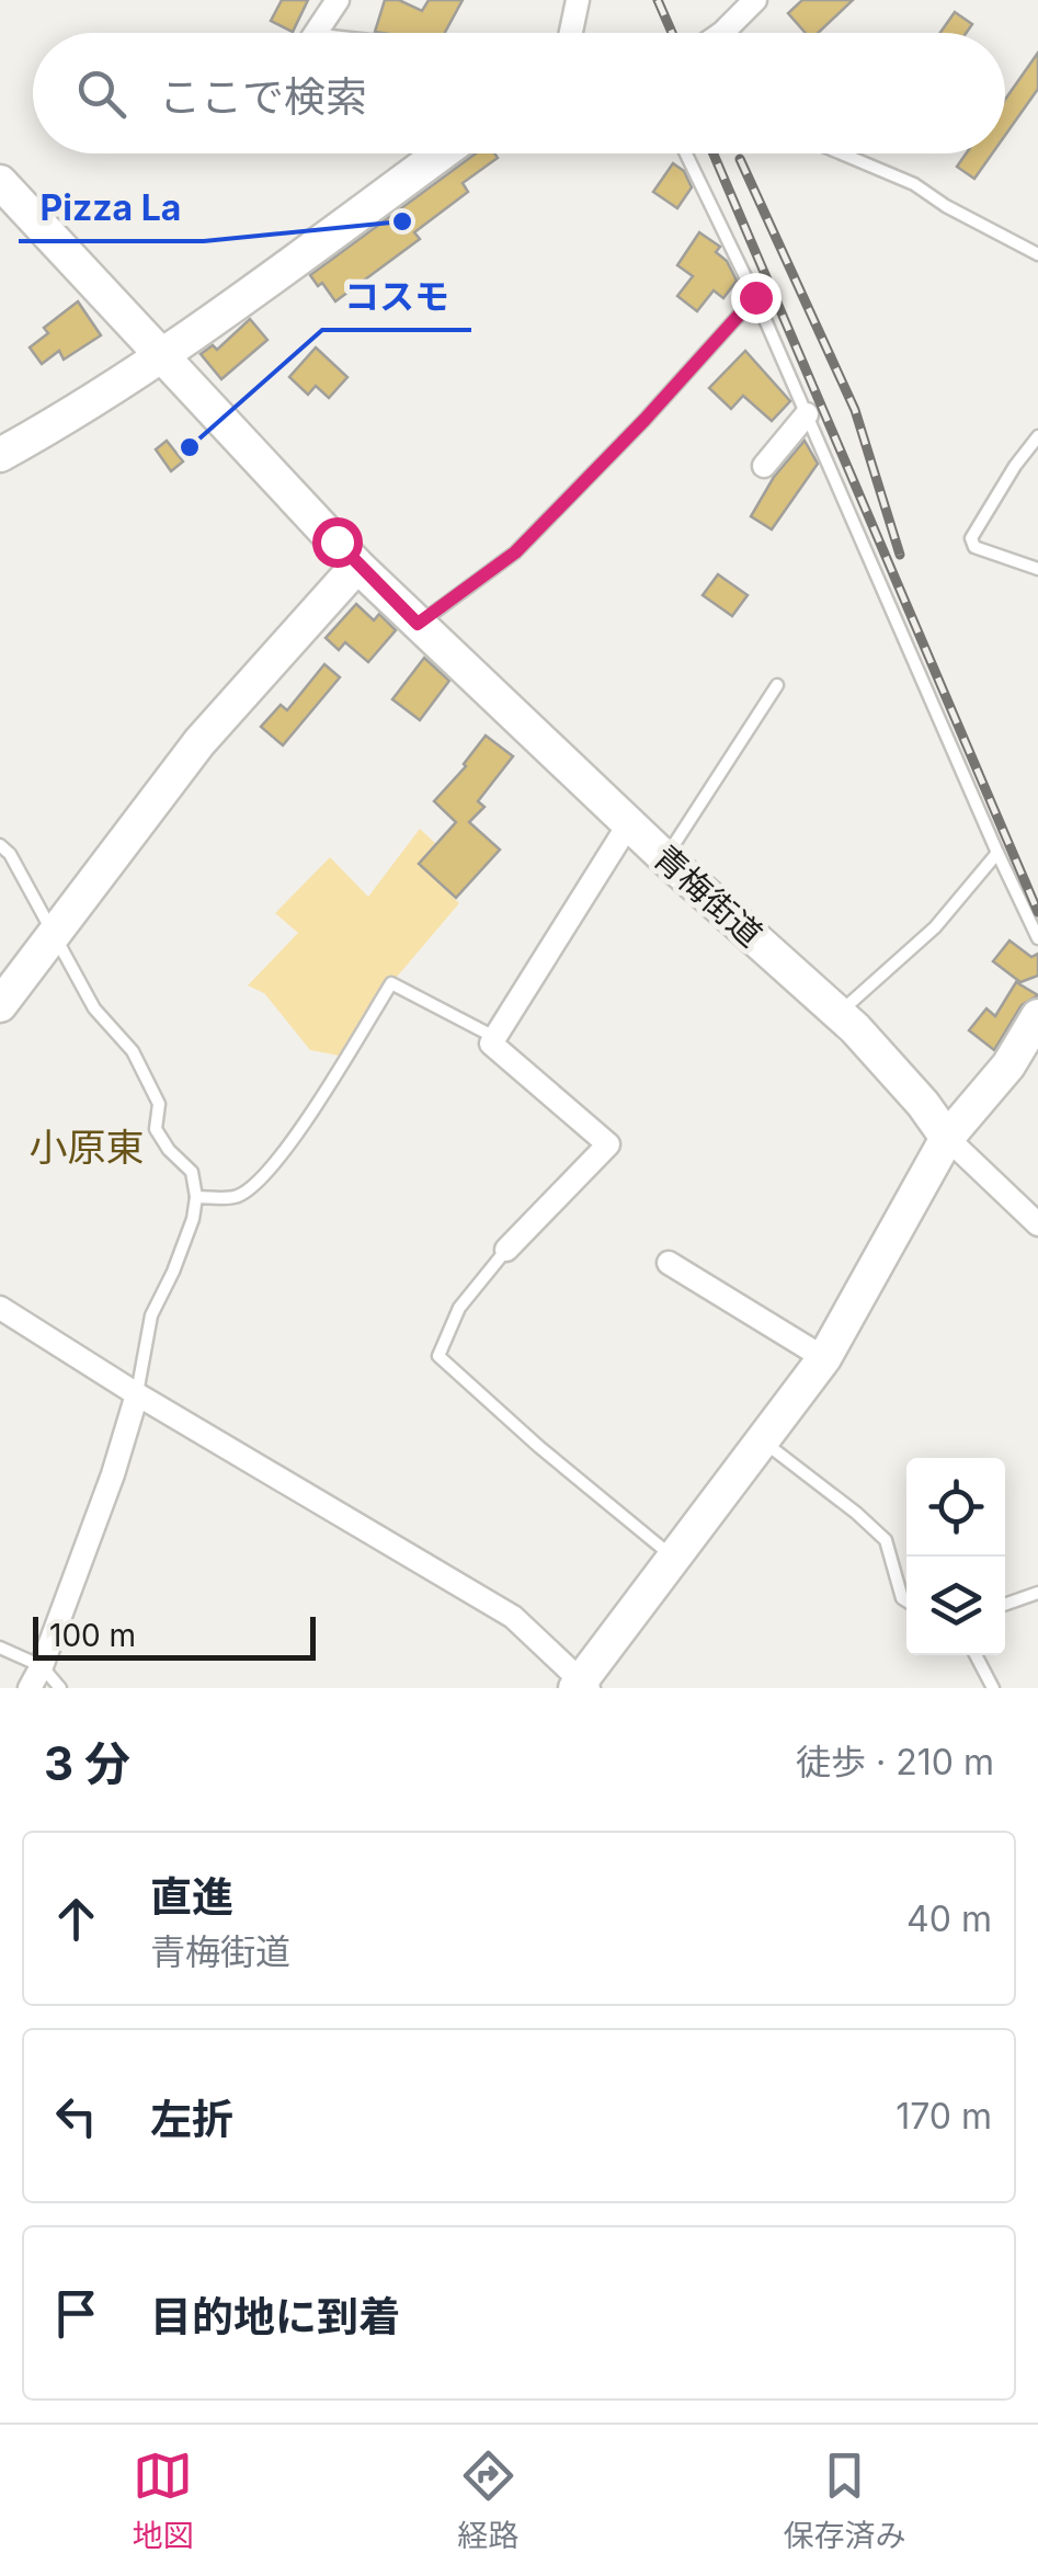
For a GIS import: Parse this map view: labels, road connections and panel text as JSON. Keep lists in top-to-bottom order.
{
  "streets": {
    "main road": ["青梅街道"]
  },
  "districts": ["小原東"],
  "places": ["Pizza La", "コスモ"],
  "scale_bar": "100 m",
  "page": {
    "search": "ここで検索",
    "scale": "100 m",
    "heading": ["3 分", "徒歩 · 210 m"],
    "list": [
      ["直進", "青梅街道", "40 m"],
      ["左折", "170 m"],
      "目的地に到着"
    ],
    "nav": ["地図", "経路", "保存済み"]
  }
}
